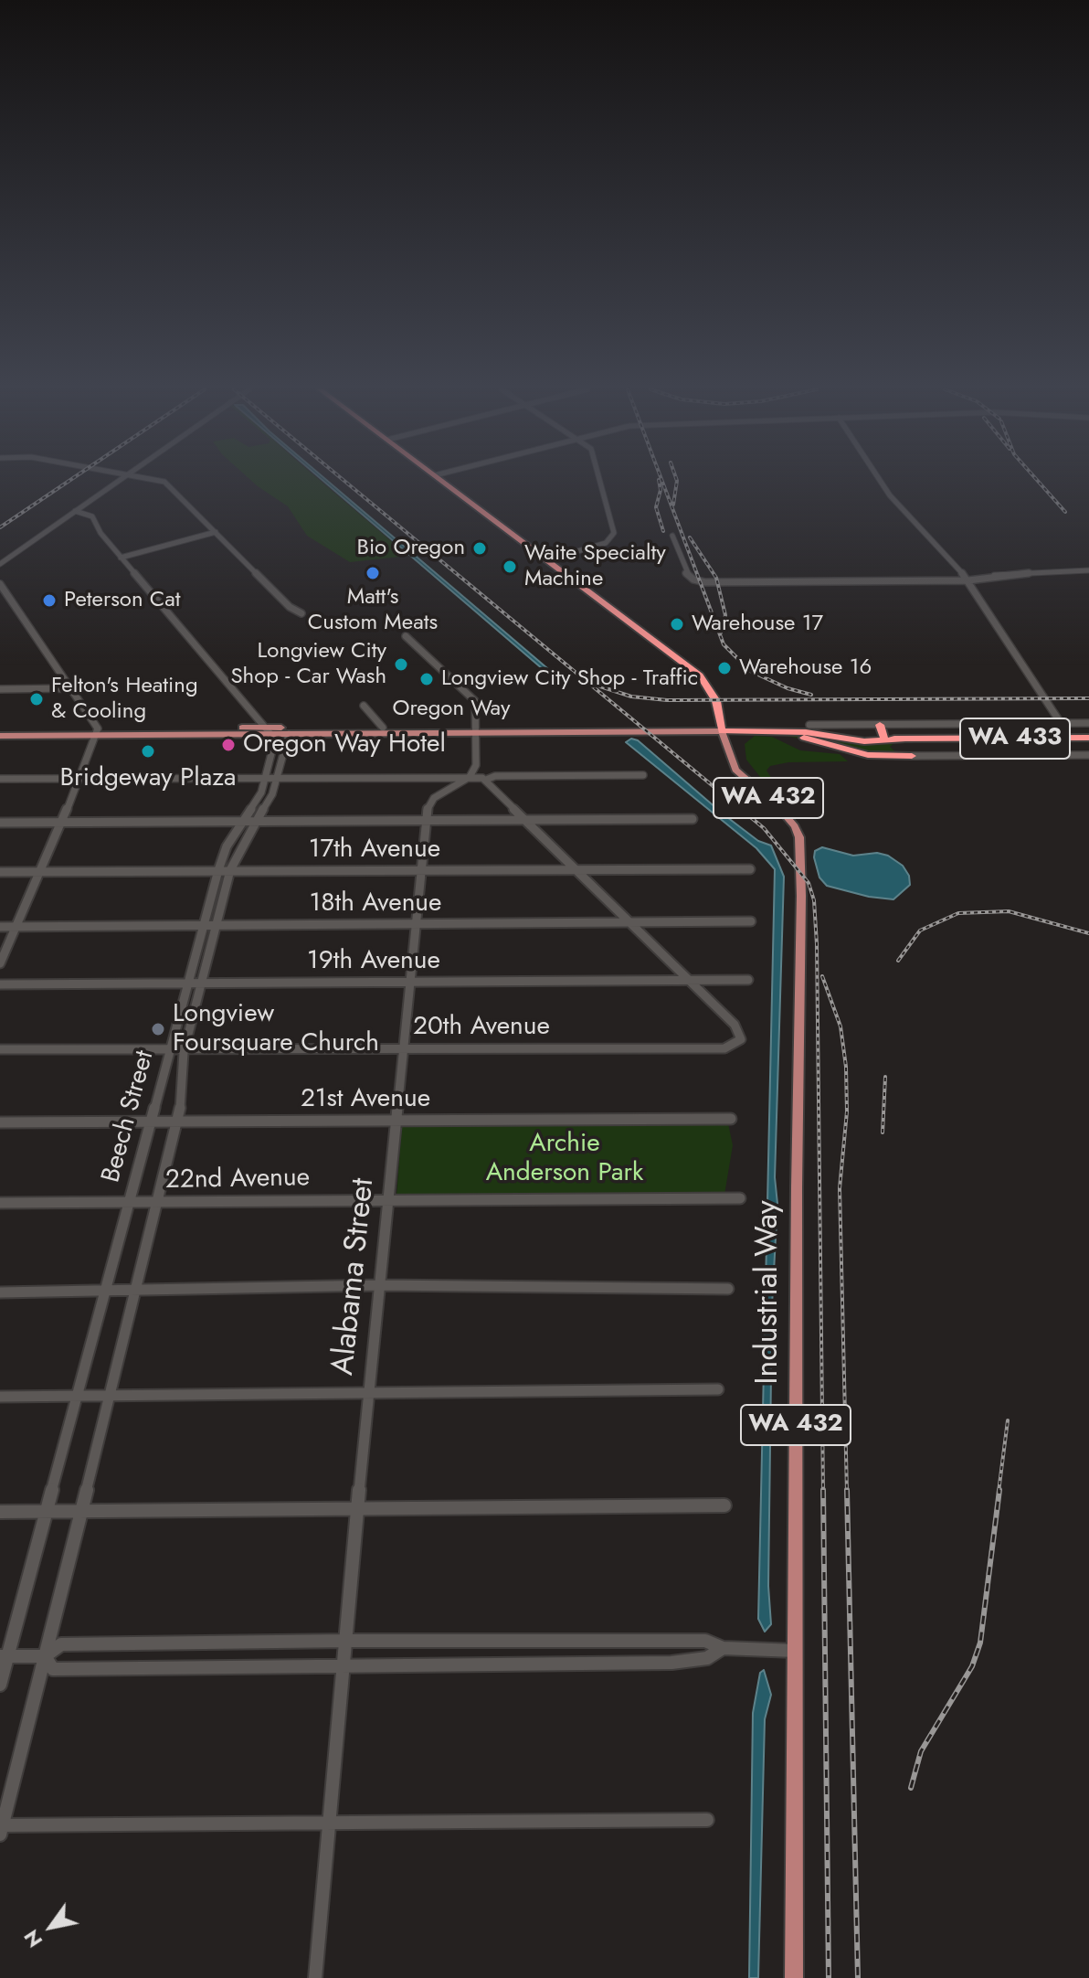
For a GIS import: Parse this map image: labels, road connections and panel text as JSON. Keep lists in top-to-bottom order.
{
  "streets": {
    "highway": ["Oregon Way", "WA 433", "WA 432"],
    "main road": ["Industrial Way"],
    "street": [
      "17th Avenue",
      "18th Avenue",
      "19th Avenue",
      "20th Avenue",
      "21st Avenue",
      "Beech Street",
      "22nd Avenue",
      "Alabama Street"
    ]
  },
  "crossings": [
    ["Oregon Way", "WA 432"],
    ["Oregon Way", "Beech Street"],
    ["Oregon Way", "Industrial Way"],
    ["WA 432", "Industrial Way"],
    ["17th Avenue", "Beech Street"],
    ["17th Avenue", "Alabama Street"],
    ["18th Avenue", "Beech Street"],
    ["18th Avenue", "Alabama Street"],
    ["19th Avenue", "20th Avenue"],
    ["19th Avenue", "Beech Street"],
    ["19th Avenue", "Alabama Street"],
    ["20th Avenue", "Beech Street"],
    ["20th Avenue", "Alabama Street"],
    ["21st Avenue", "Beech Street"],
    ["21st Avenue", "Alabama Street"],
    ["Beech Street", "22nd Avenue"],
    ["22nd Avenue", "Alabama Street"]
  ],
  "parks": ["Archie Anderson Park"],
  "places": [
    "Bio Oregon",
    "Waite Specialty Machine",
    "Matt's Custom Meats",
    "Peterson Cat",
    "Warehouse 17",
    "Longview City Shop - Car Wash",
    "Warehouse 16",
    "Longview City Shop - Traffic",
    "Felton's Heating & Cooling",
    "Oregon Way Hotel",
    "Bridgeway Plaza",
    "Longview Foursquare Church"
  ],
  "north": "bottom left"
}
